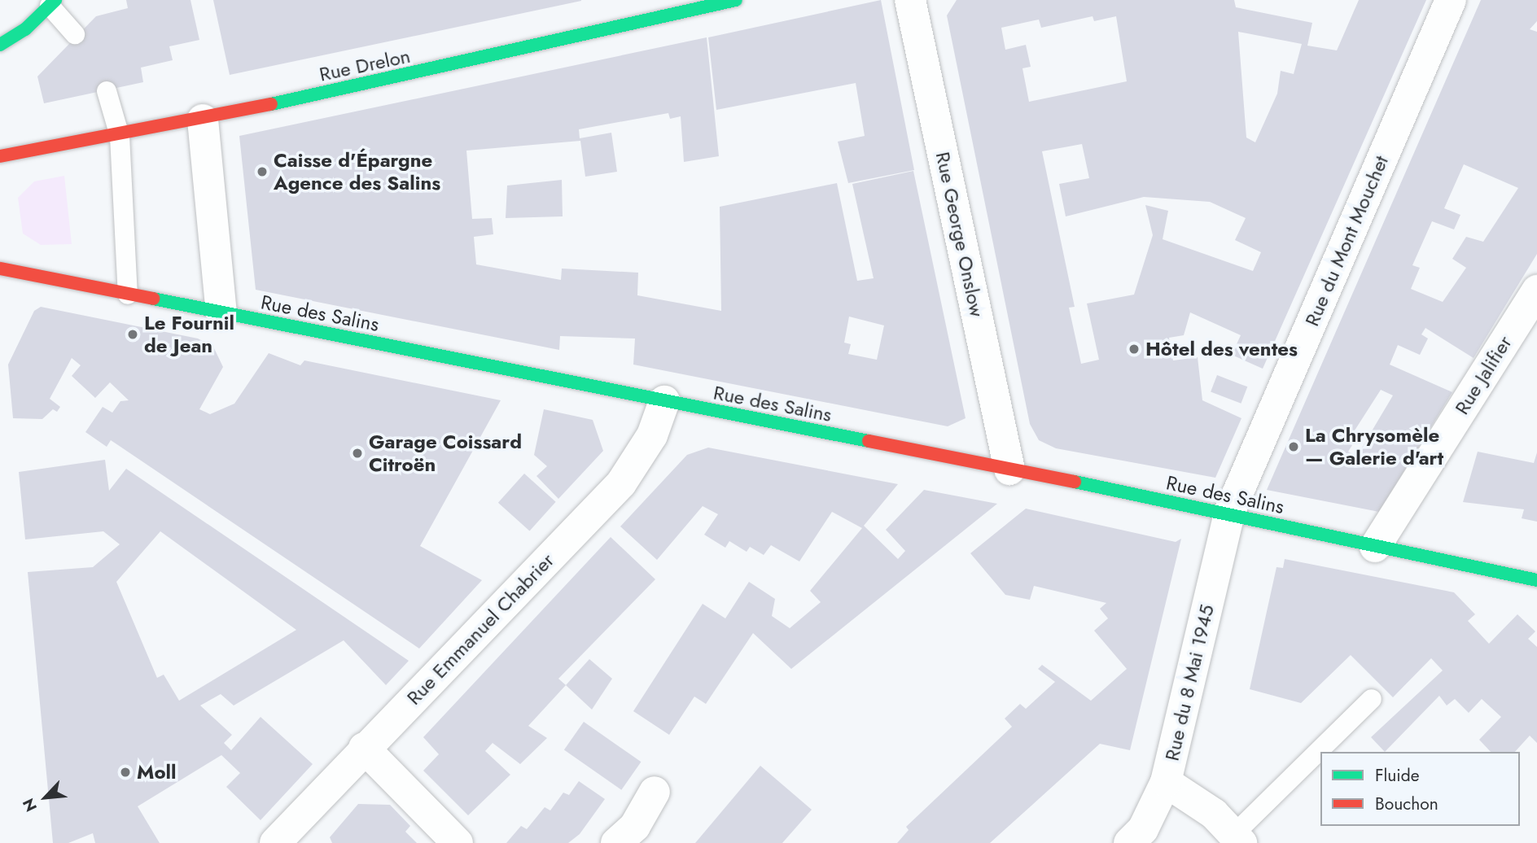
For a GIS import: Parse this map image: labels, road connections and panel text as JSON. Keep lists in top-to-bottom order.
{
  "streets": {
    "main road": ["Rue Drelon", "Rue des Salins"],
    "street": [
      "Rue George Onslow",
      "Rue du Mont Mouchet",
      "Rue Jalifier",
      "Rue Emmanuel Chabrier",
      "Rue du 8 Mai 1945"
    ]
  },
  "crossings": [
    ["Rue George Onslow", "Rue des Salins"],
    ["Rue du Mont Mouchet", "Rue des Salins"],
    ["Rue du Mont Mouchet", "Rue du 8 Mai 1945"],
    ["Rue des Salins", "Rue Jalifier"],
    ["Rue des Salins", "Rue Emmanuel Chabrier"],
    ["Rue des Salins", "Rue du 8 Mai 1945"]
  ],
  "places": [
    "Caisse d'Épargne Agence des Salins",
    "Le Fournil de Jean",
    "Hôtel des ventes",
    "La Chrysomèle — Galerie d'art",
    "Garage Coissard Citroën",
    "Moll"
  ],
  "legend": ["Fluide", "Bouchon"],
  "north": "bottom left"
}
